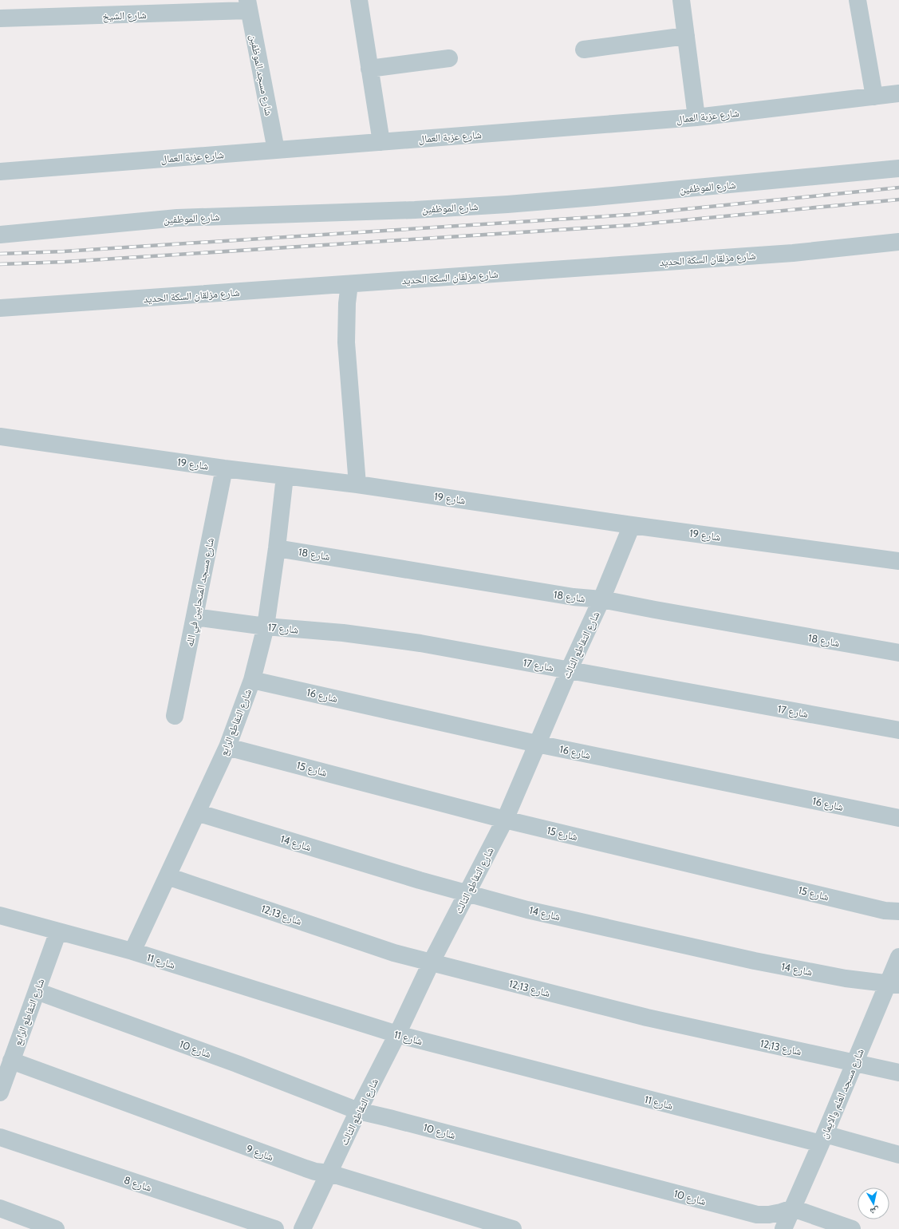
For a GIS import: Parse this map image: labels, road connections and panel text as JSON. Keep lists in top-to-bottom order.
{
  "streets": {
    "street": [
      "شارع الشيخ",
      "شارع مسجد الموظفين",
      "شارع عزبة العمال",
      "شارع الموظفين",
      "شارع مزلقان السكة الحديد",
      "شارع 19",
      "شارع 18",
      "شارع مسجد المتحابين في الله",
      "شارع 17",
      "شارع التقاطع الثالث",
      "شارع 16",
      "شارع التقاطع الرابع",
      "شارع 15",
      "شارع 14",
      "شارع 12,13",
      "شارع 11",
      "شارع 10",
      "شارع مسجد العلم والايمان",
      "شارع 9",
      "شارع 8"
    ]
  },
  "crossings": [
    ["شارع الشيخ", "شارع مسجد الموظفين"],
    ["شارع مسجد الموظفين", "شارع عزبة العمال"],
    ["شارع 19", "شارع مسجد المتحابين في الله"],
    ["شارع 19", "شارع التقاطع الثالث"],
    ["شارع 19", "شارع التقاطع الرابع"],
    ["شارع 18", "شارع التقاطع الثالث"],
    ["شارع 18", "شارع التقاطع الرابع"],
    ["شارع مسجد المتحابين في الله", "شارع 17"],
    ["شارع 17", "شارع التقاطع الثالث"],
    ["شارع 17", "شارع التقاطع الرابع"],
    ["شارع التقاطع الثالث", "شارع 16"],
    ["شارع التقاطع الثالث", "شارع 15"],
    ["شارع التقاطع الثالث", "شارع 14"],
    ["شارع التقاطع الثالث", "شارع 12,13"],
    ["شارع التقاطع الثالث", "شارع 11"],
    ["شارع التقاطع الثالث", "شارع 10"],
    ["شارع التقاطع الثالث", "شارع 9"],
    ["شارع 16", "شارع التقاطع الرابع"],
    ["شارع التقاطع الرابع", "شارع 15"],
    ["شارع التقاطع الرابع", "شارع 14"],
    ["شارع التقاطع الرابع", "شارع 12,13"],
    ["شارع التقاطع الرابع", "شارع 11"],
    ["شارع التقاطع الرابع", "شارع 10"],
    ["شارع التقاطع الرابع", "شارع 9"],
    ["شارع 14", "شارع مسجد العلم والايمان"],
    ["شارع 12,13", "شارع مسجد العلم والايمان"],
    ["شارع 11", "شارع مسجد العلم والايمان"],
    ["شارع 10", "شارع مسجد العلم والايمان"]
  ],
  "north": "bottom"
}
